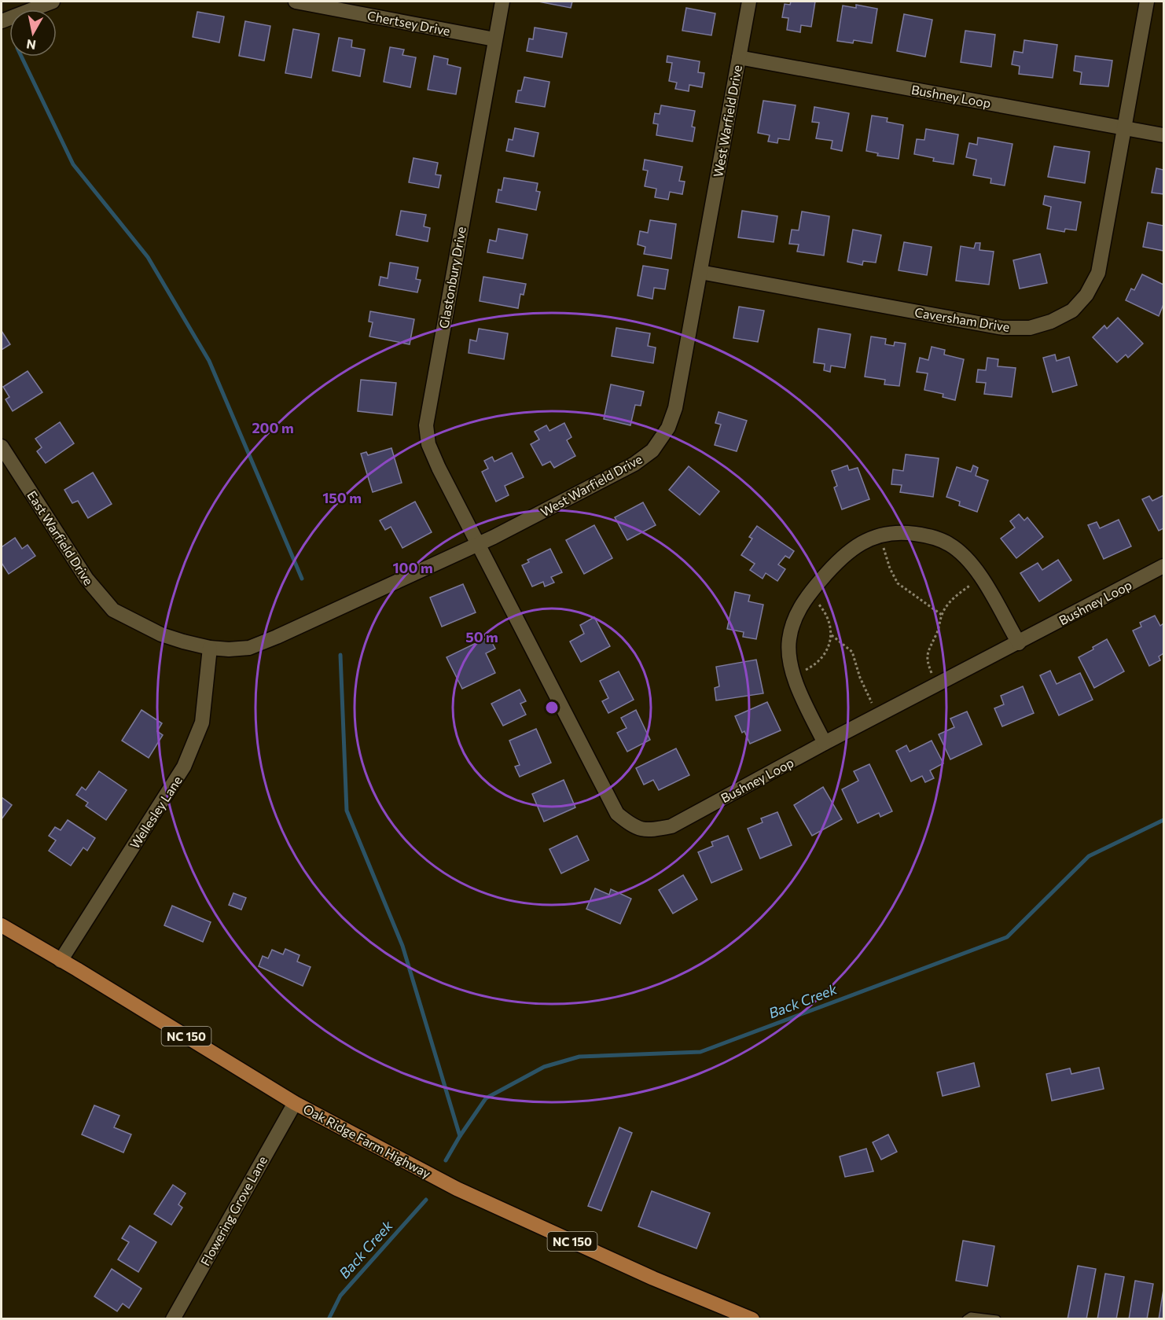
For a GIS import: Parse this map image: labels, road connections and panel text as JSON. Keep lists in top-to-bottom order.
{
  "streets": {
    "main road": ["NC 150", "Oak Ridge Farm Highway"],
    "street": [
      "Chertsey Drive",
      "Bushney Loop",
      "West Warfield Drive",
      "Glastonbury Drive",
      "Caversham Drive",
      "East Warfield Drive",
      "Wellesley Lane",
      "Flowering Grove Lane"
    ]
  },
  "crossings": [
    ["Chertsey Drive", "Glastonbury Drive"],
    ["Bushney Loop", "West Warfield Drive"],
    ["Bushney Loop", "Glastonbury Drive"],
    ["Bushney Loop", "Caversham Drive"],
    ["West Warfield Drive", "Glastonbury Drive"],
    ["West Warfield Drive", "Caversham Drive"],
    ["West Warfield Drive", "East Warfield Drive"],
    ["West Warfield Drive", "Wellesley Lane"],
    ["East Warfield Drive", "Wellesley Lane"],
    ["Wellesley Lane", "Oak Ridge Farm Highway"],
    ["Oak Ridge Farm Highway", "Flowering Grove Lane"]
  ],
  "water": ["Back Creek"],
  "north": "bottom",
  "rings": [
    "200 m",
    "150 m",
    "100 m",
    "50 m"
  ]
}
